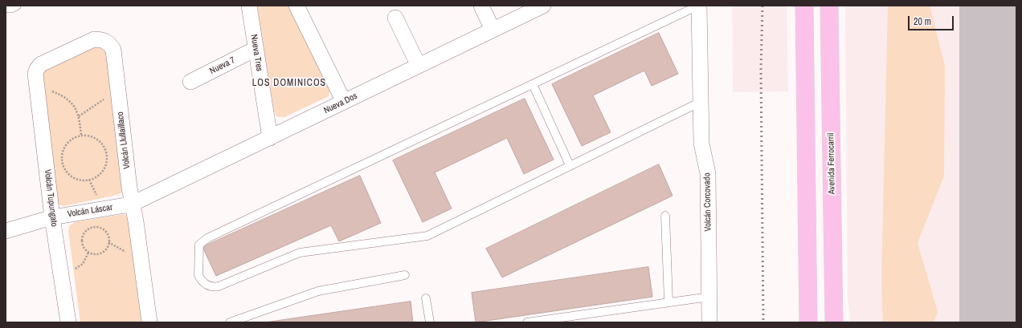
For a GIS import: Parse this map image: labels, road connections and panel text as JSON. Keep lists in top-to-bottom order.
{
  "streets": {
    "main road": ["Avenida Ferrocarril"],
    "street": [
      "Nueva Tres",
      "Nueva 7",
      "Nueva Dos",
      "Volcán Llullaillaco",
      "Volcán Tupungato",
      "Volcán Corcovado",
      "Volcán Láscar"
    ]
  },
  "crossings": [
    ["Nueva Tres", "Nueva 7"],
    ["Nueva Tres", "Nueva Dos"],
    ["Nueva Dos", "Volcán Llullaillaco"],
    ["Nueva Dos", "Volcán Láscar"],
    ["Volcán Llullaillaco", "Volcán Tupungato"],
    ["Volcán Llullaillaco", "Volcán Láscar"],
    ["Volcán Tupungato", "Volcán Láscar"]
  ],
  "districts": ["LOS DOMINICOS"],
  "scale_bar": "20 m"
}
